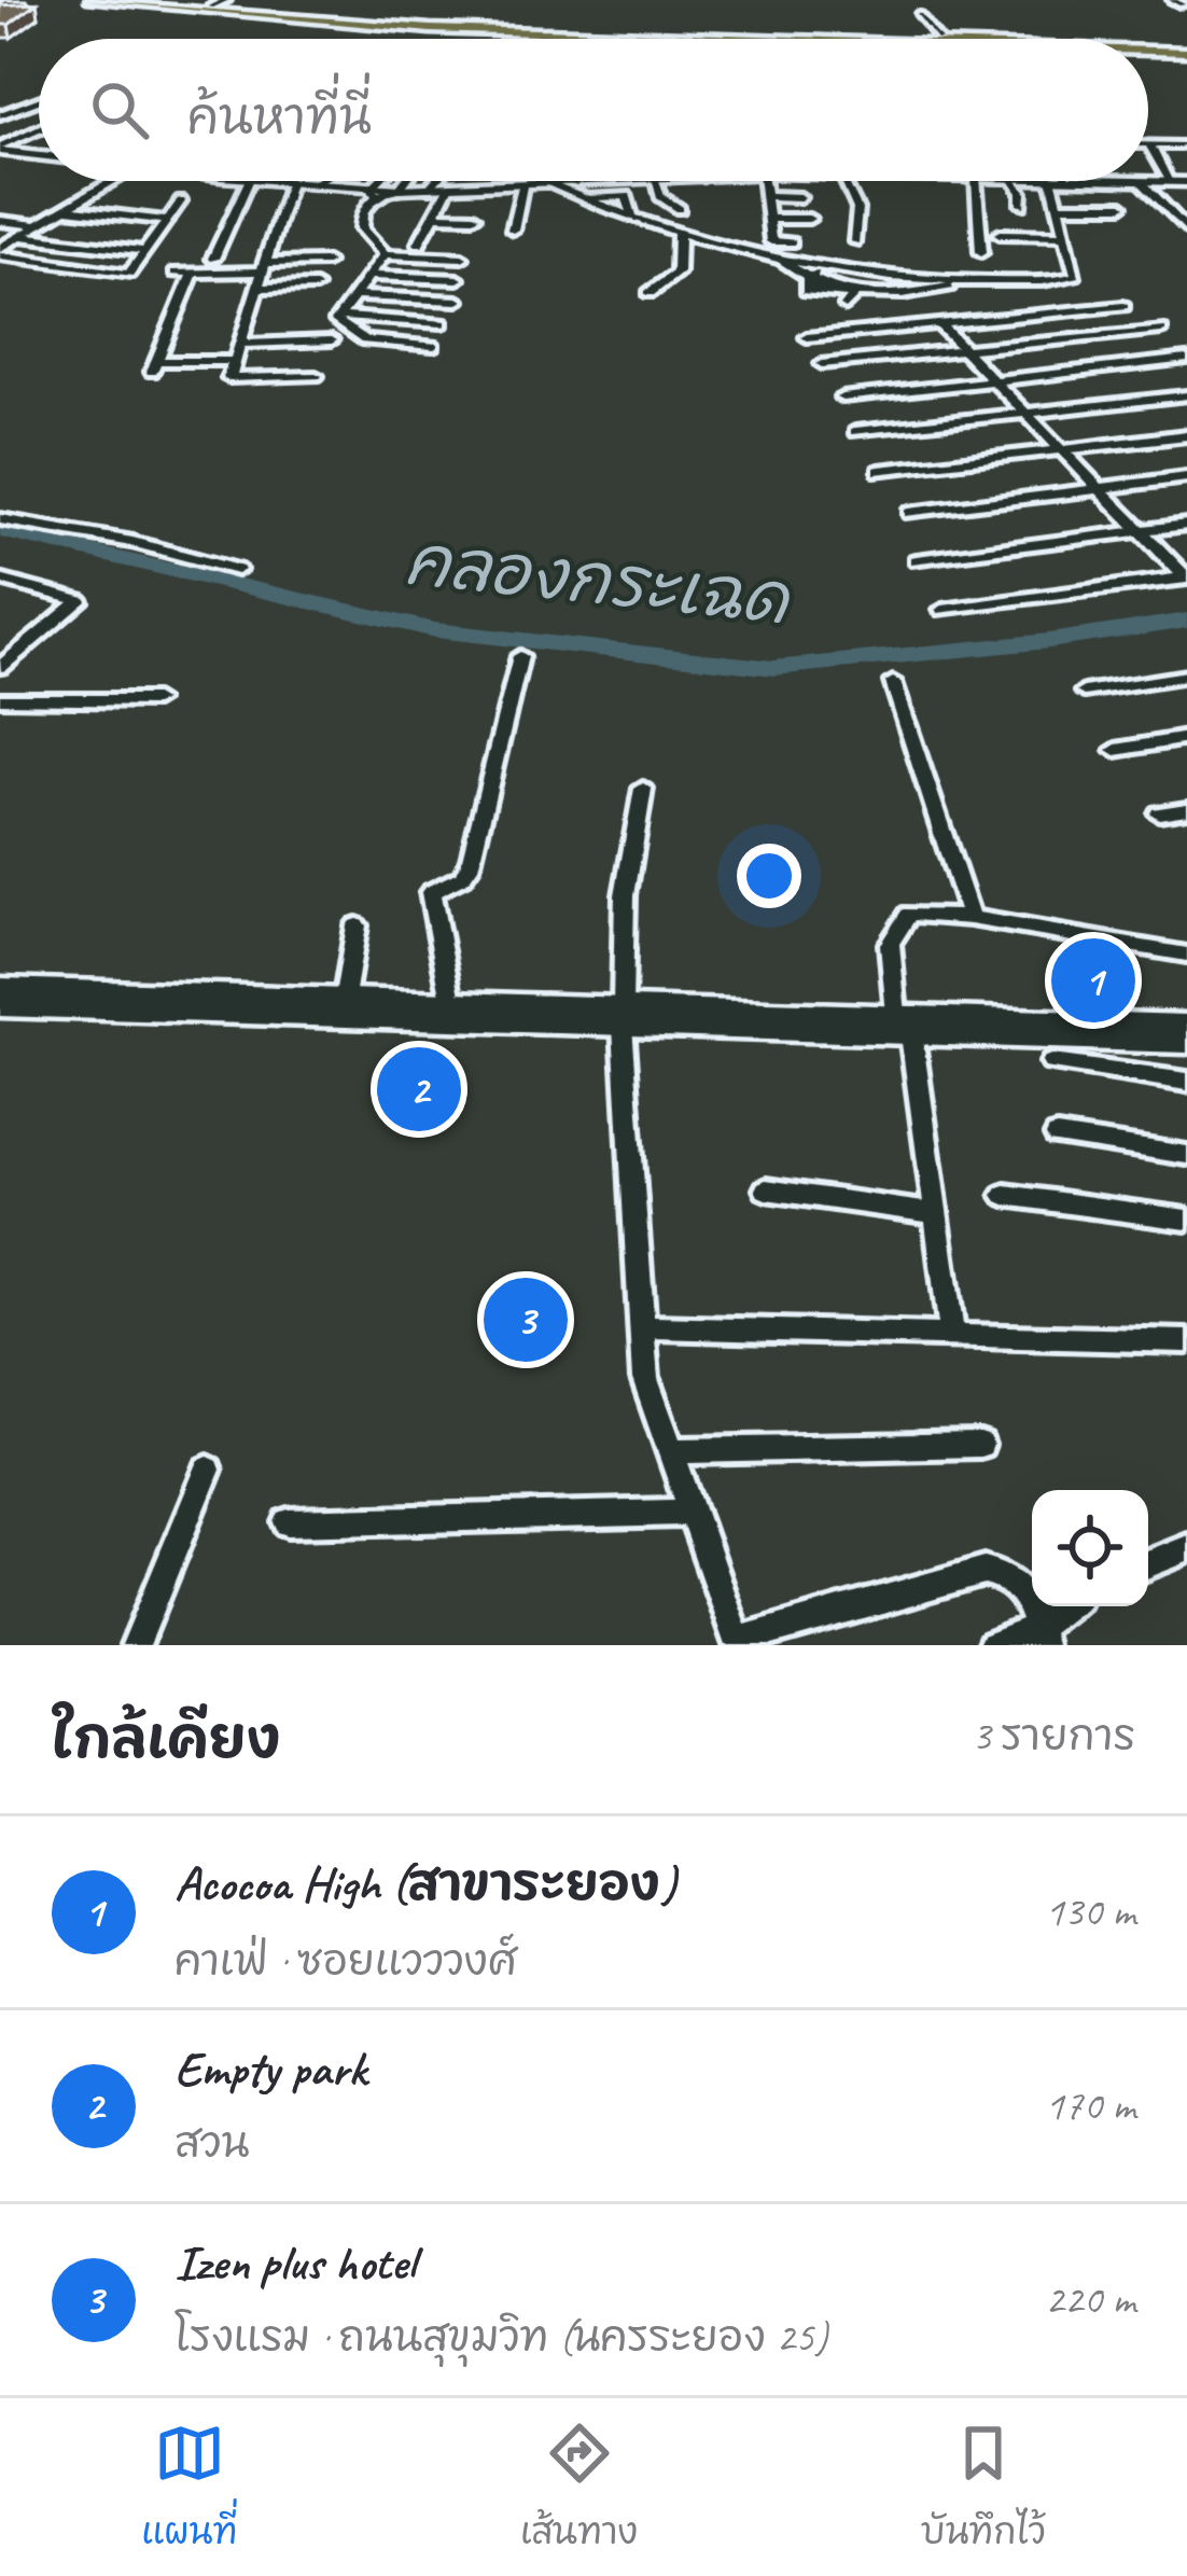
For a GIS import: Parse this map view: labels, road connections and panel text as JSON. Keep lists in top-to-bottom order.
{
  "water": ["คลองกระเฉด"],
  "page": {
    "search": "ค้นหาที่นี่",
    "pins": ["1", "2", "3"],
    "heading": ["ใกล้เคียง", "3 รายการ"],
    "list": [
      {
        "mark": "1",
        "name": "Acocoa High (สาขาระยอง)",
        "note": "คาเฟ่ · ซอยแวววงศ์",
        "value": "130 m"
      },
      {
        "mark": "2",
        "name": "Empty park",
        "note": "สวน",
        "value": "170 m"
      },
      {
        "mark": "3",
        "name": "Izen plus hotel",
        "note": "โรงแรม · ถนนสุขุมวิท (นครระยอง 25)",
        "value": "220 m"
      }
    ],
    "nav": ["แผนที่", "เส้นทาง", "บันทึกไว้"]
  }
}
